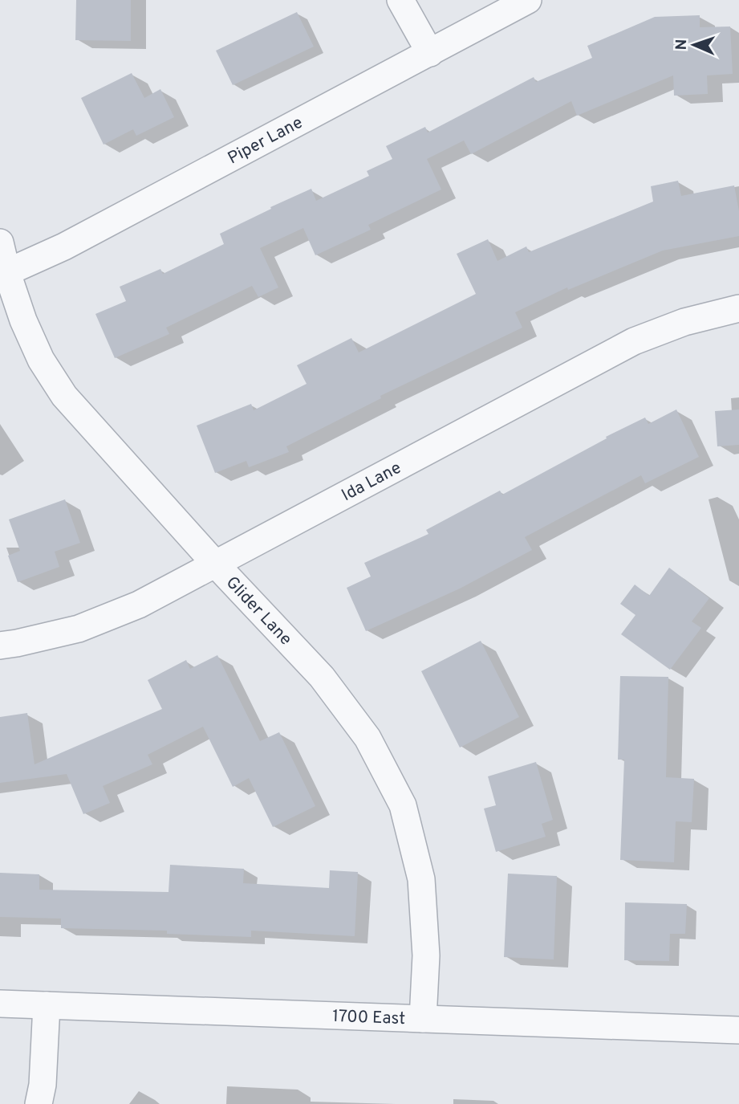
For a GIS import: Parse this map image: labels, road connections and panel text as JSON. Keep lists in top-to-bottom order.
{
  "streets": {
    "street": [
      "Piper Lane",
      "Ida Lane",
      "Glider Lane",
      "1700 East"
    ]
  },
  "crossings": [
    ["Piper Lane", "Glider Lane"],
    ["Ida Lane", "Glider Lane"],
    ["Glider Lane", "1700 East"]
  ],
  "north": "left"
}
